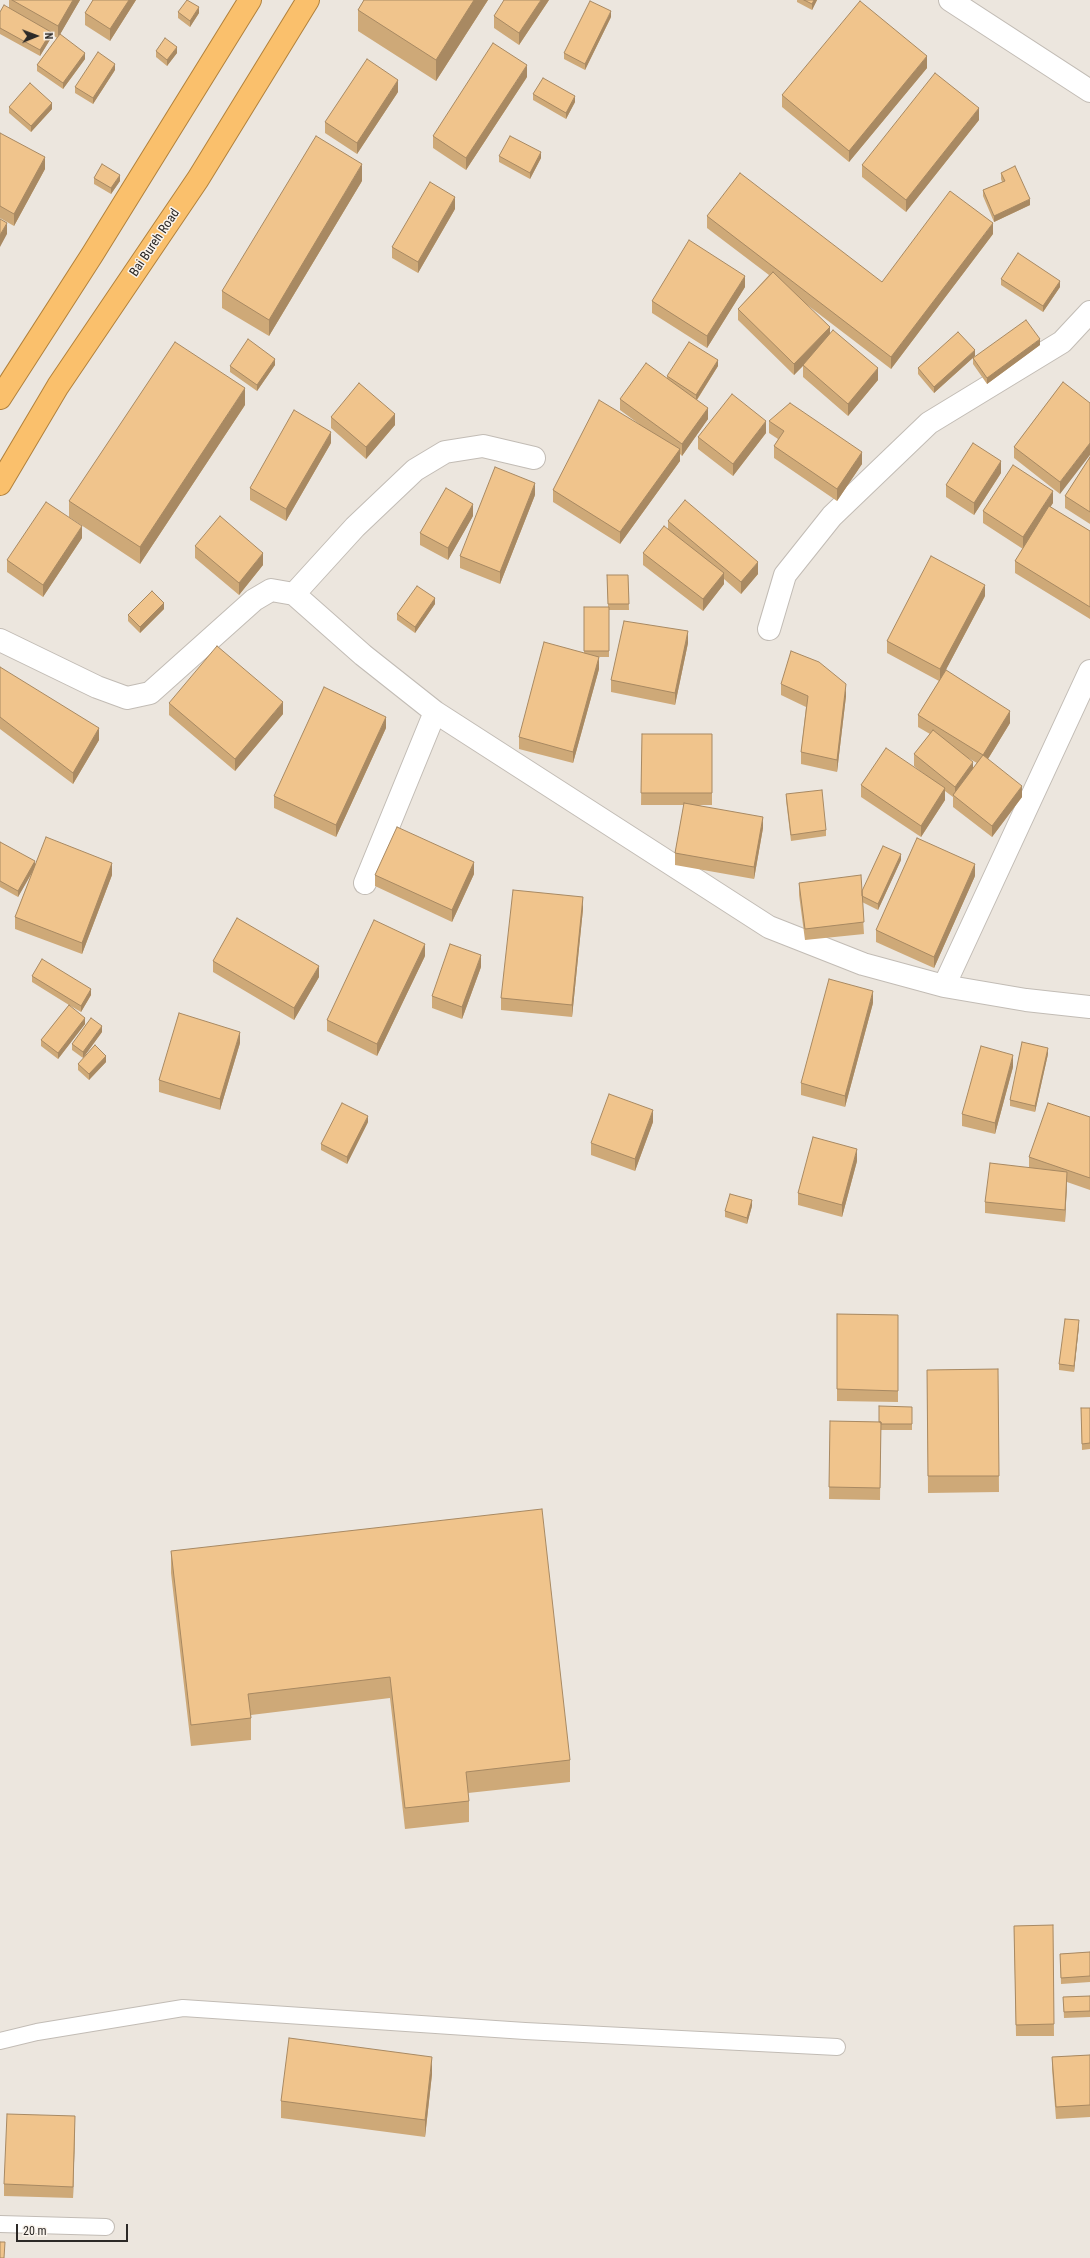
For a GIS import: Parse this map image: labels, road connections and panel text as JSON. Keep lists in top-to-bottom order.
{
  "streets": {
    "highway": ["Bai Bureh Road"]
  },
  "scale_bar": "20 m",
  "north": "right"
}
